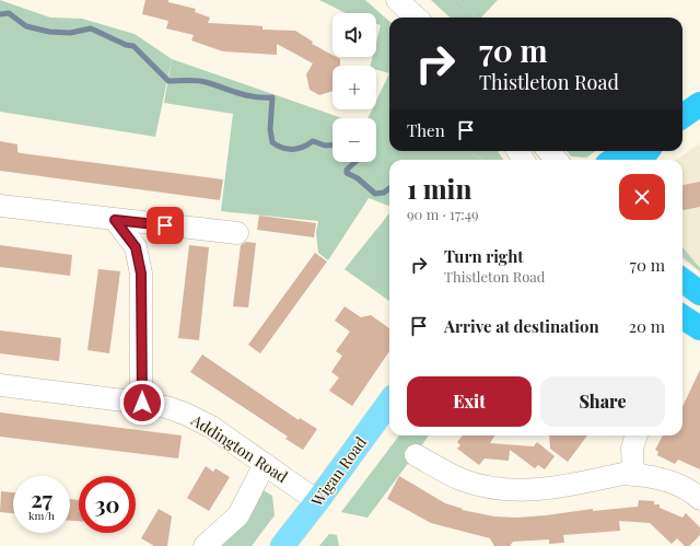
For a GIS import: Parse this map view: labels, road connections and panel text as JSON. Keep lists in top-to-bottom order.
{
  "streets": {
    "main road": ["Wigan Road"],
    "street": ["Addington Road"]
  },
  "crossings": [
    ["Addington Road", "Wigan Road"]
  ],
  "page": {
    "map_buttons": ["+", "−"],
    "turn": ["70 m", "Thistleton Road"],
    "then": "Then",
    "heading": ["1 min", "90 m · 17:49"],
    "list": [
      {
        "name": "Turn right",
        "note": "Thistleton Road",
        "value": "70 m"
      },
      {
        "name": "Arrive at destination",
        "value": "20 m"
      }
    ],
    "buttons": ["Exit", "Share"],
    "speed": "27 km/h",
    "limit": "30"
  }
}
